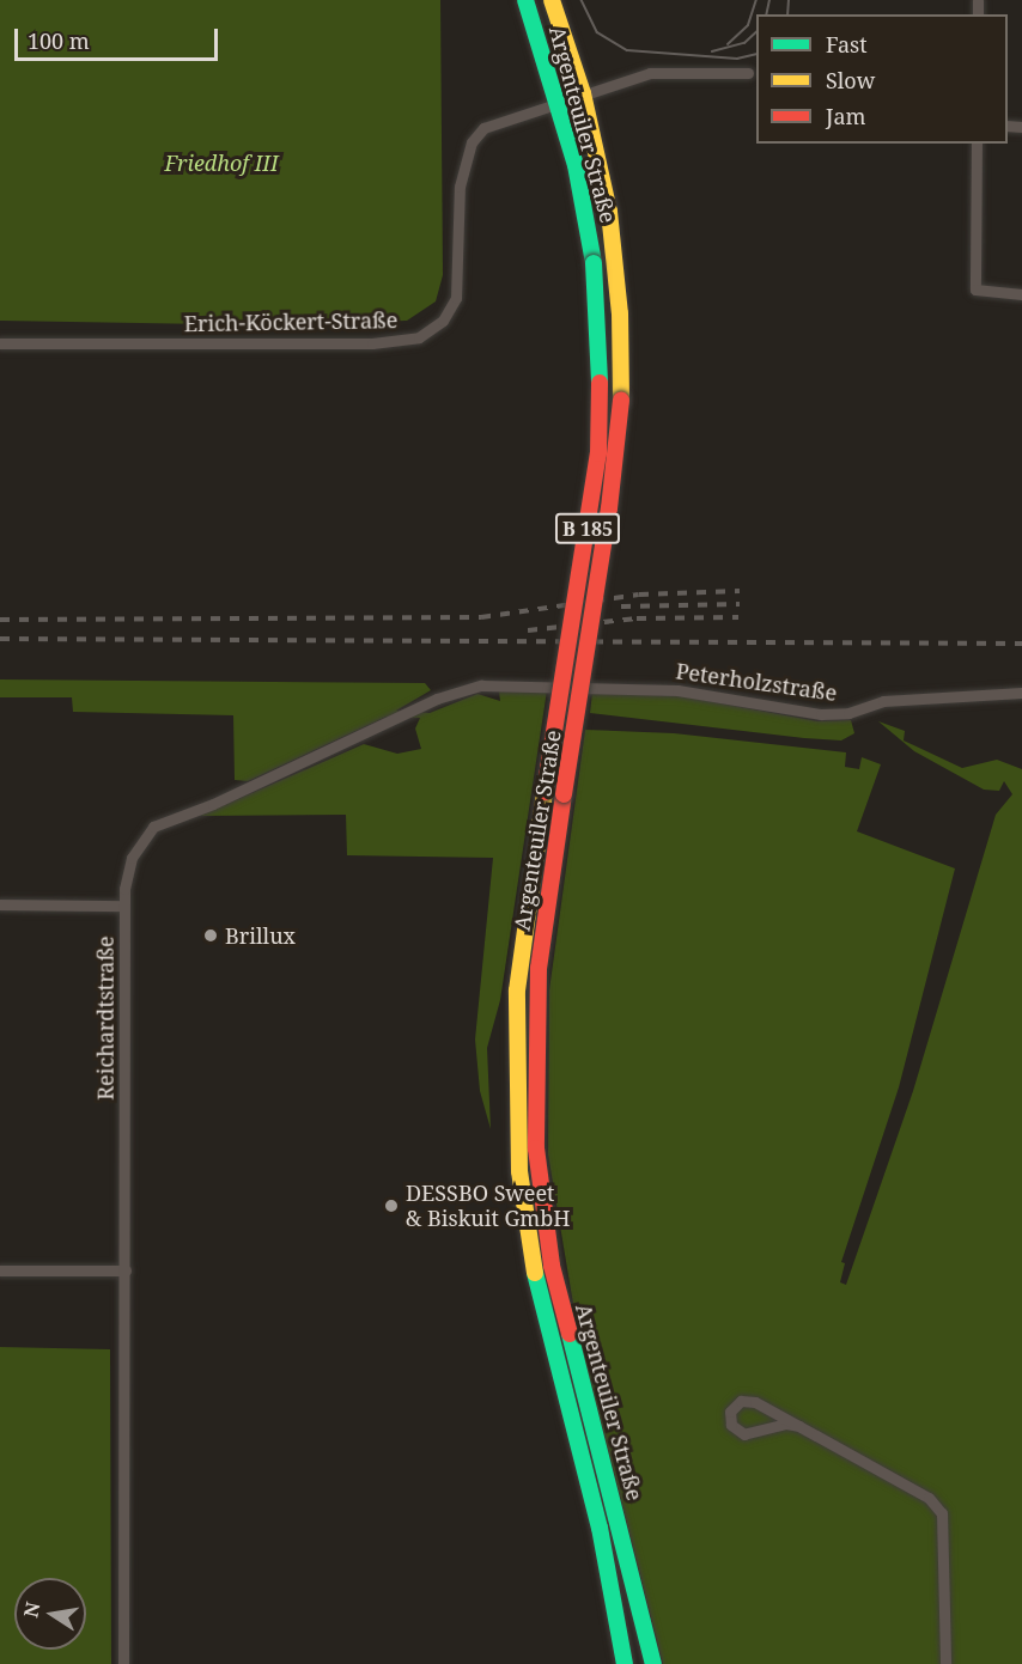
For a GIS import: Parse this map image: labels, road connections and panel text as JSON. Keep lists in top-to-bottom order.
{
  "streets": {
    "main road": ["Argenteuiler Straße", "B 185"],
    "street": ["Erich-Köckert-Straße", "Peterholzstraße", "Reichardtstraße"]
  },
  "crossings": [
    ["Argenteuiler Straße", "Erich-Köckert-Straße"],
    ["Peterholzstraße", "Reichardtstraße"]
  ],
  "parks": ["Friedhof III"],
  "places": ["Brillux", "DESSBO Sweet & Biskuit GmbH"],
  "legend": ["Fast", "Slow", "Jam"],
  "scale_bar": "100 m",
  "north": "left"
}
